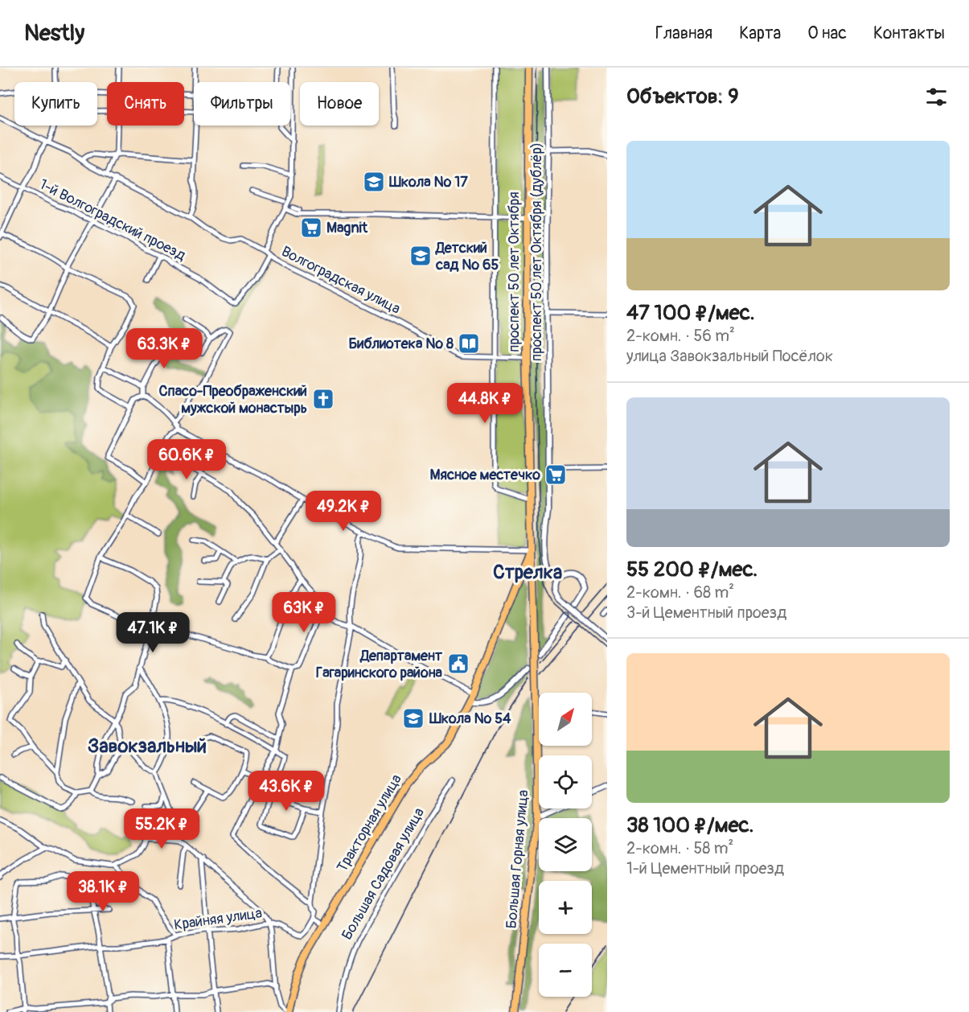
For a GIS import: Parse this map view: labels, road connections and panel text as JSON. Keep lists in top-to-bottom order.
{
  "streets": {
    "main road": ["проспект 50 лет Октября", "Тракторная улица", "Большая Горная улица"],
    "street": [
      "1-й Волгоградский проезд",
      "проспект 50 лет Октября (дублёр)",
      "Волгоградская улица",
      "Большая Садовая улица",
      "Крайняя улица"
    ]
  },
  "crossings": [
    ["1-й Волгоградский проезд", "Волгоградская улица"],
    ["проспект 50 лет Октября", "Волгоградская улица"],
    ["проспект 50 лет Октября", "Тракторная улица"],
    ["проспект 50 лет Октября", "Большая Горная улица"]
  ],
  "districts": ["Стрелка", "Завокзальный"],
  "places": {
    "school or university": ["Школа № 17", "Детский сад № 65", "Школа № 54"],
    "supermarket": ["Magnit", "Мясное местечко"],
    "library": ["Библиотека № 8"],
    "church": ["Спасо-Преображенский мужской монастырь"],
    "public building": ["Департамент Гагаринского района"]
  },
  "north": "top right",
  "page": {
    "header": "Nestly",
    "nav": [
      "Главная",
      "Карта",
      "О нас",
      "Контакты"
    ],
    "heading": "Объектов: 9",
    "chip": [
      "Купить",
      "Снять",
      "Фильтры",
      "Новое"
    ],
    "list": [
      {
        "name": "47 100 ₽/мес.",
        "note": "2-комн. · 56 m² · улица Завокзальный Посёлок"
      },
      {
        "name": "55 200 ₽/мес.",
        "note": "2-комн. · 68 m² · 3-й Цементный проезд"
      },
      {
        "name": "38 100 ₽/мес.",
        "note": "2-комн. · 58 m² · 1-й Цементный проезд"
      }
    ],
    "price": [
      "63.3K ₽",
      "44.8K ₽",
      "60.6K ₽",
      "49.2K ₽",
      "63K ₽",
      "47.1K ₽",
      "43.6K ₽",
      "55.2K ₽",
      "38.1K ₽"
    ],
    "map_buttons": ["+", "−"]
  }
}
